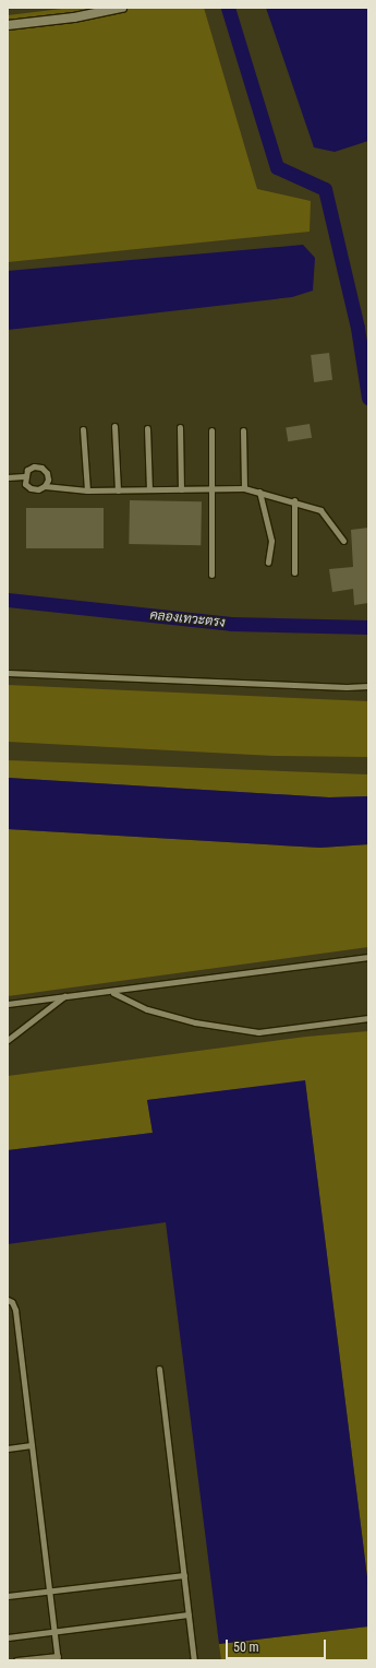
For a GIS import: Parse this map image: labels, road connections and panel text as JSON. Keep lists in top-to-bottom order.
{
  "water": ["คลองเทวะตรง"],
  "scale_bar": "50 m"
}
